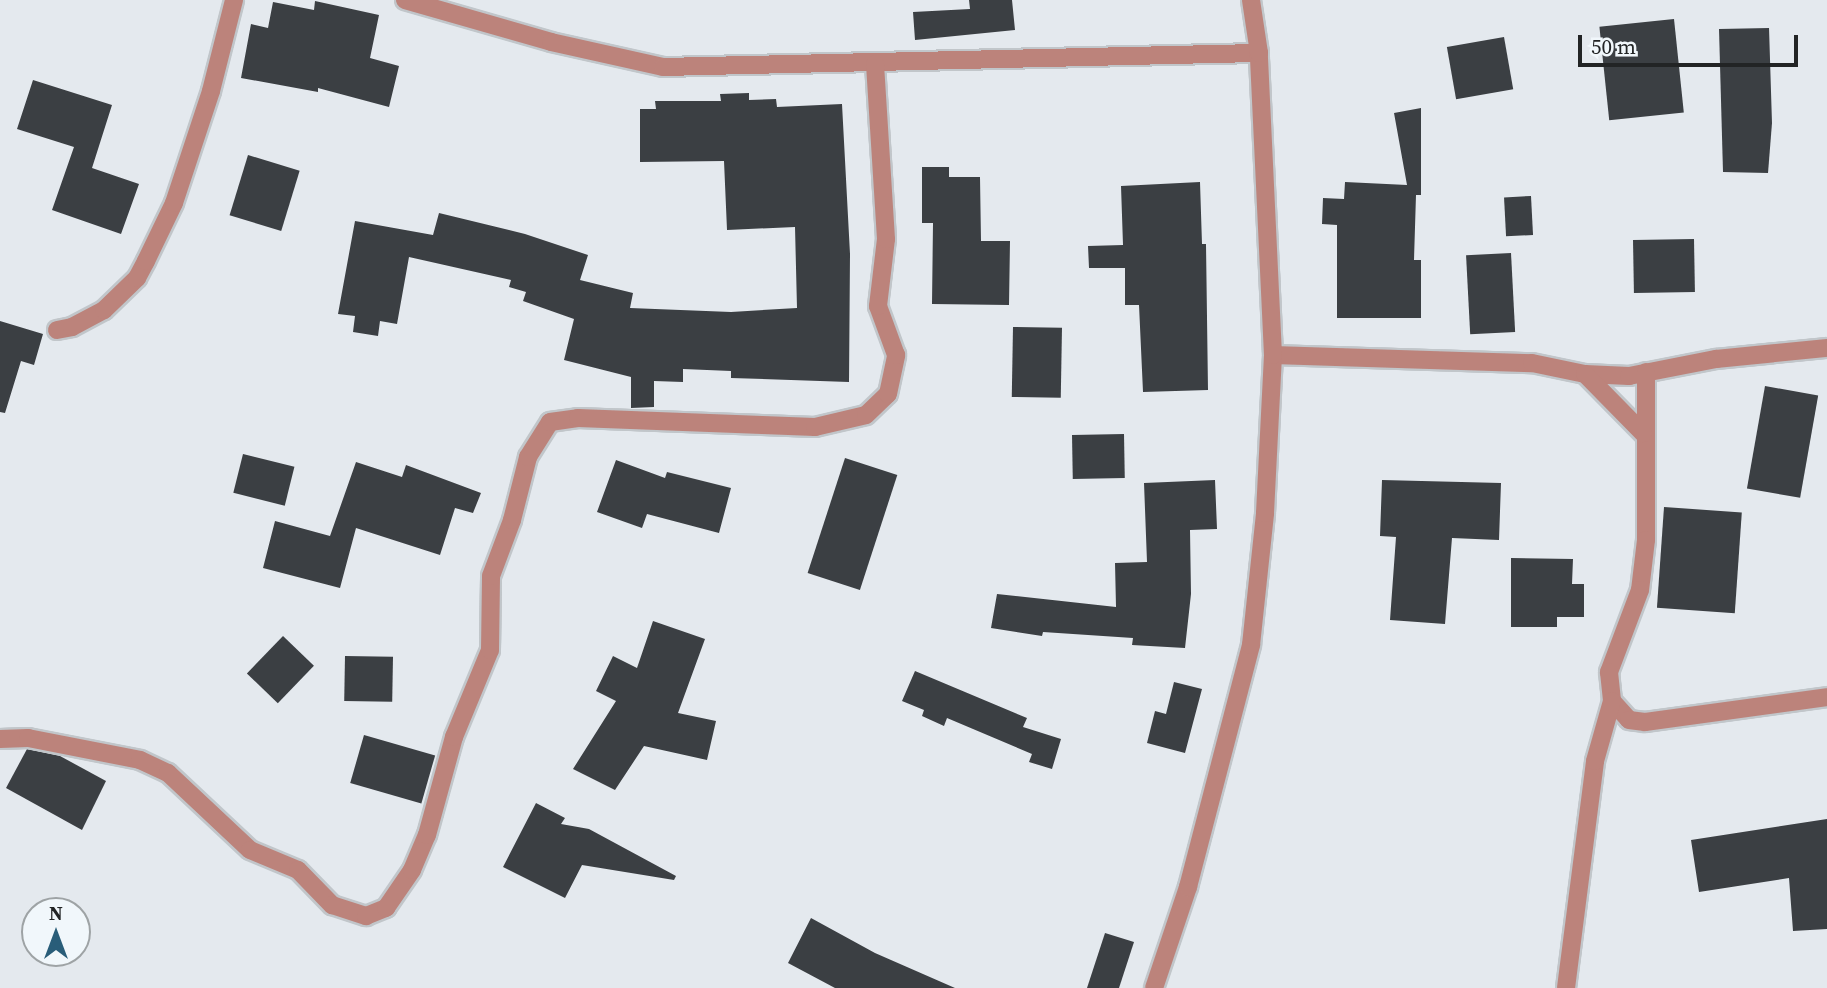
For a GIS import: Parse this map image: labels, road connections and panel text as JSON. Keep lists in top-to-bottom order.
{
  "scale_bar": "50 m",
  "north": "top"
}
